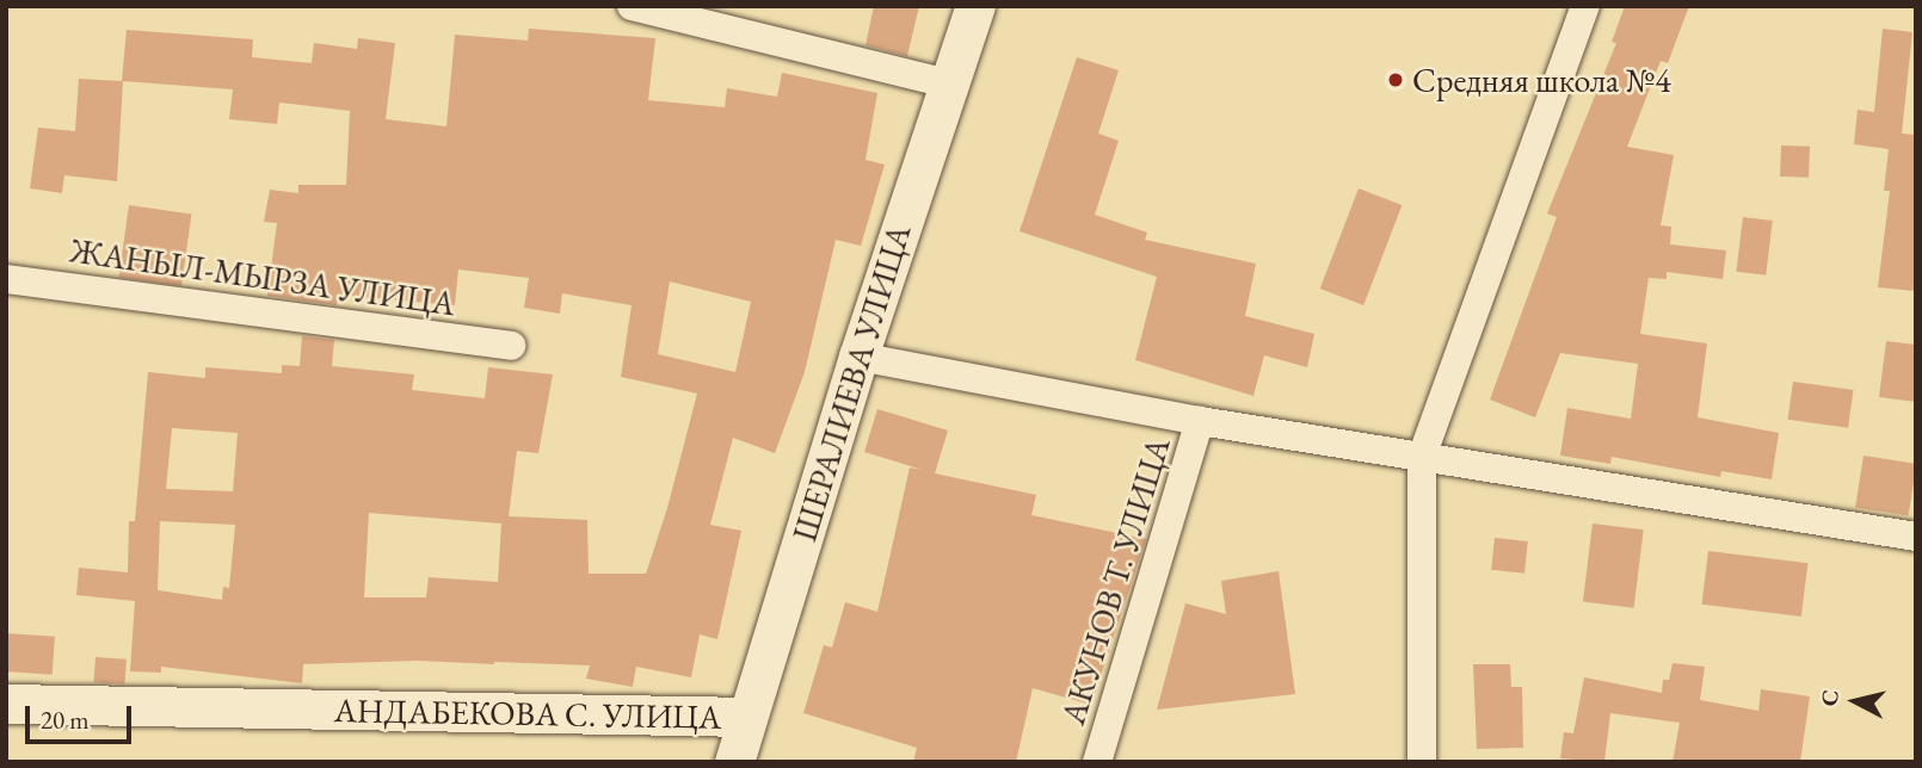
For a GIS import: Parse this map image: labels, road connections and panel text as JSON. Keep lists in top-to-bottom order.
{
  "streets": {
    "street": [
      "ЖАНЫЛ-МЫРЗА УЛИЦА",
      "ШЕРАЛИЕВА УЛИЦА",
      "АКУНОВ Т. УЛИЦА",
      "АНДАБЕКОВА С. УЛИЦА"
    ]
  },
  "crossings": [
    ["ШЕРАЛИЕВА УЛИЦА", "АНДАБЕКОВА С. УЛИЦА"]
  ],
  "places": ["Средняя школа №4"],
  "scale_bar": "20 m",
  "north": "left"
}
